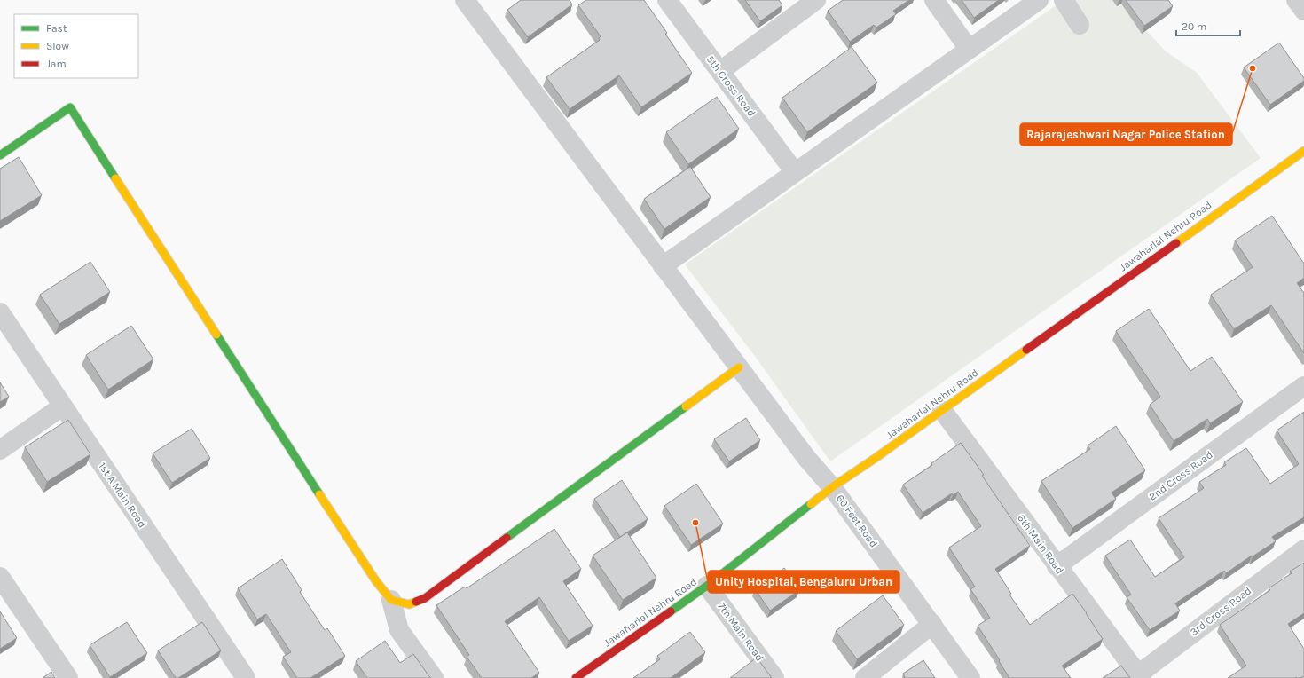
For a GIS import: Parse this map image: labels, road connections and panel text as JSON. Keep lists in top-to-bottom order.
{
  "streets": {
    "street": [
      "5th Cross Road",
      "Jawaharlal Nehru Road",
      "2nd Cross Road",
      "1st A Main Road",
      "60 Feet Road",
      "6th Main Road",
      "3rd Cross Road",
      "7th Main Road"
    ]
  },
  "crossings": [
    ["Jawaharlal Nehru Road", "60 Feet Road"],
    ["Jawaharlal Nehru Road", "6th Main Road"],
    ["Jawaharlal Nehru Road", "7th Main Road"],
    ["2nd Cross Road", "6th Main Road"],
    ["6th Main Road", "3rd Cross Road"]
  ],
  "places": ["Rajarajeshwari Nagar Police Station", "Unity Hospital, Bengaluru Urban"],
  "legend": ["Fast", "Slow", "Jam"],
  "scale_bar": "20 m"
}
